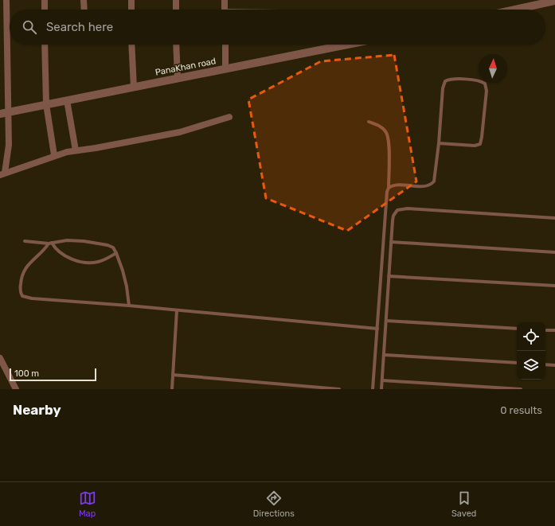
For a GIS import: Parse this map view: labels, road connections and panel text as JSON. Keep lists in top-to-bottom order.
{
  "streets": {
    "street": ["PanaKhan road"]
  },
  "scale_bar": "100 m",
  "north": "top",
  "page": {
    "search": "Search here",
    "scale": "100 m",
    "heading": ["Nearby", "0 results"],
    "nav": ["Map", "Directions", "Saved"]
  }
}
